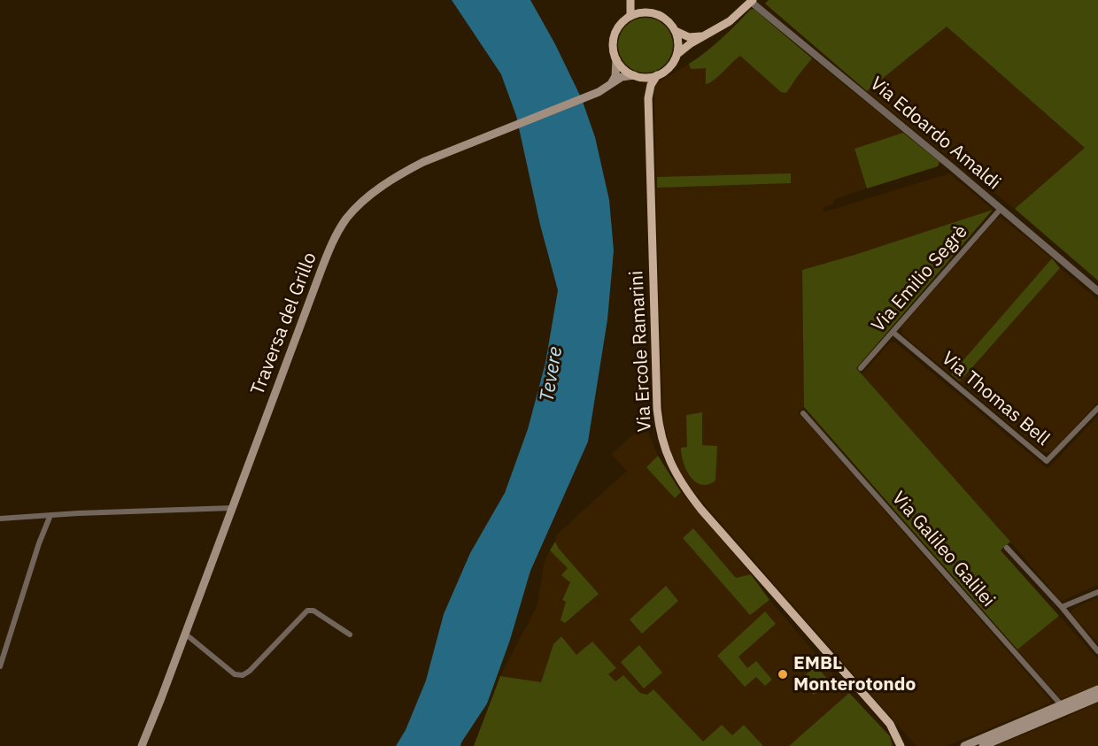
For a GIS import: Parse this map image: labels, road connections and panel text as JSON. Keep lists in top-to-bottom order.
{
  "streets": {
    "main road": ["Traversa del Grillo", "Via Ercole Ramarini"],
    "street": [
      "Via Edoardo Amaldi",
      "Via Emilio Segrè",
      "Via Thomas Bell",
      "Via Galileo Galilei"
    ]
  },
  "crossings": [
    ["Via Edoardo Amaldi", "Via Emilio Segrè"],
    ["Via Emilio Segrè", "Via Thomas Bell"],
    ["Traversa del Grillo", "Via Ercole Ramarini"]
  ],
  "water": ["Tevere"],
  "places": ["EMBL Monterotondo"]
}
